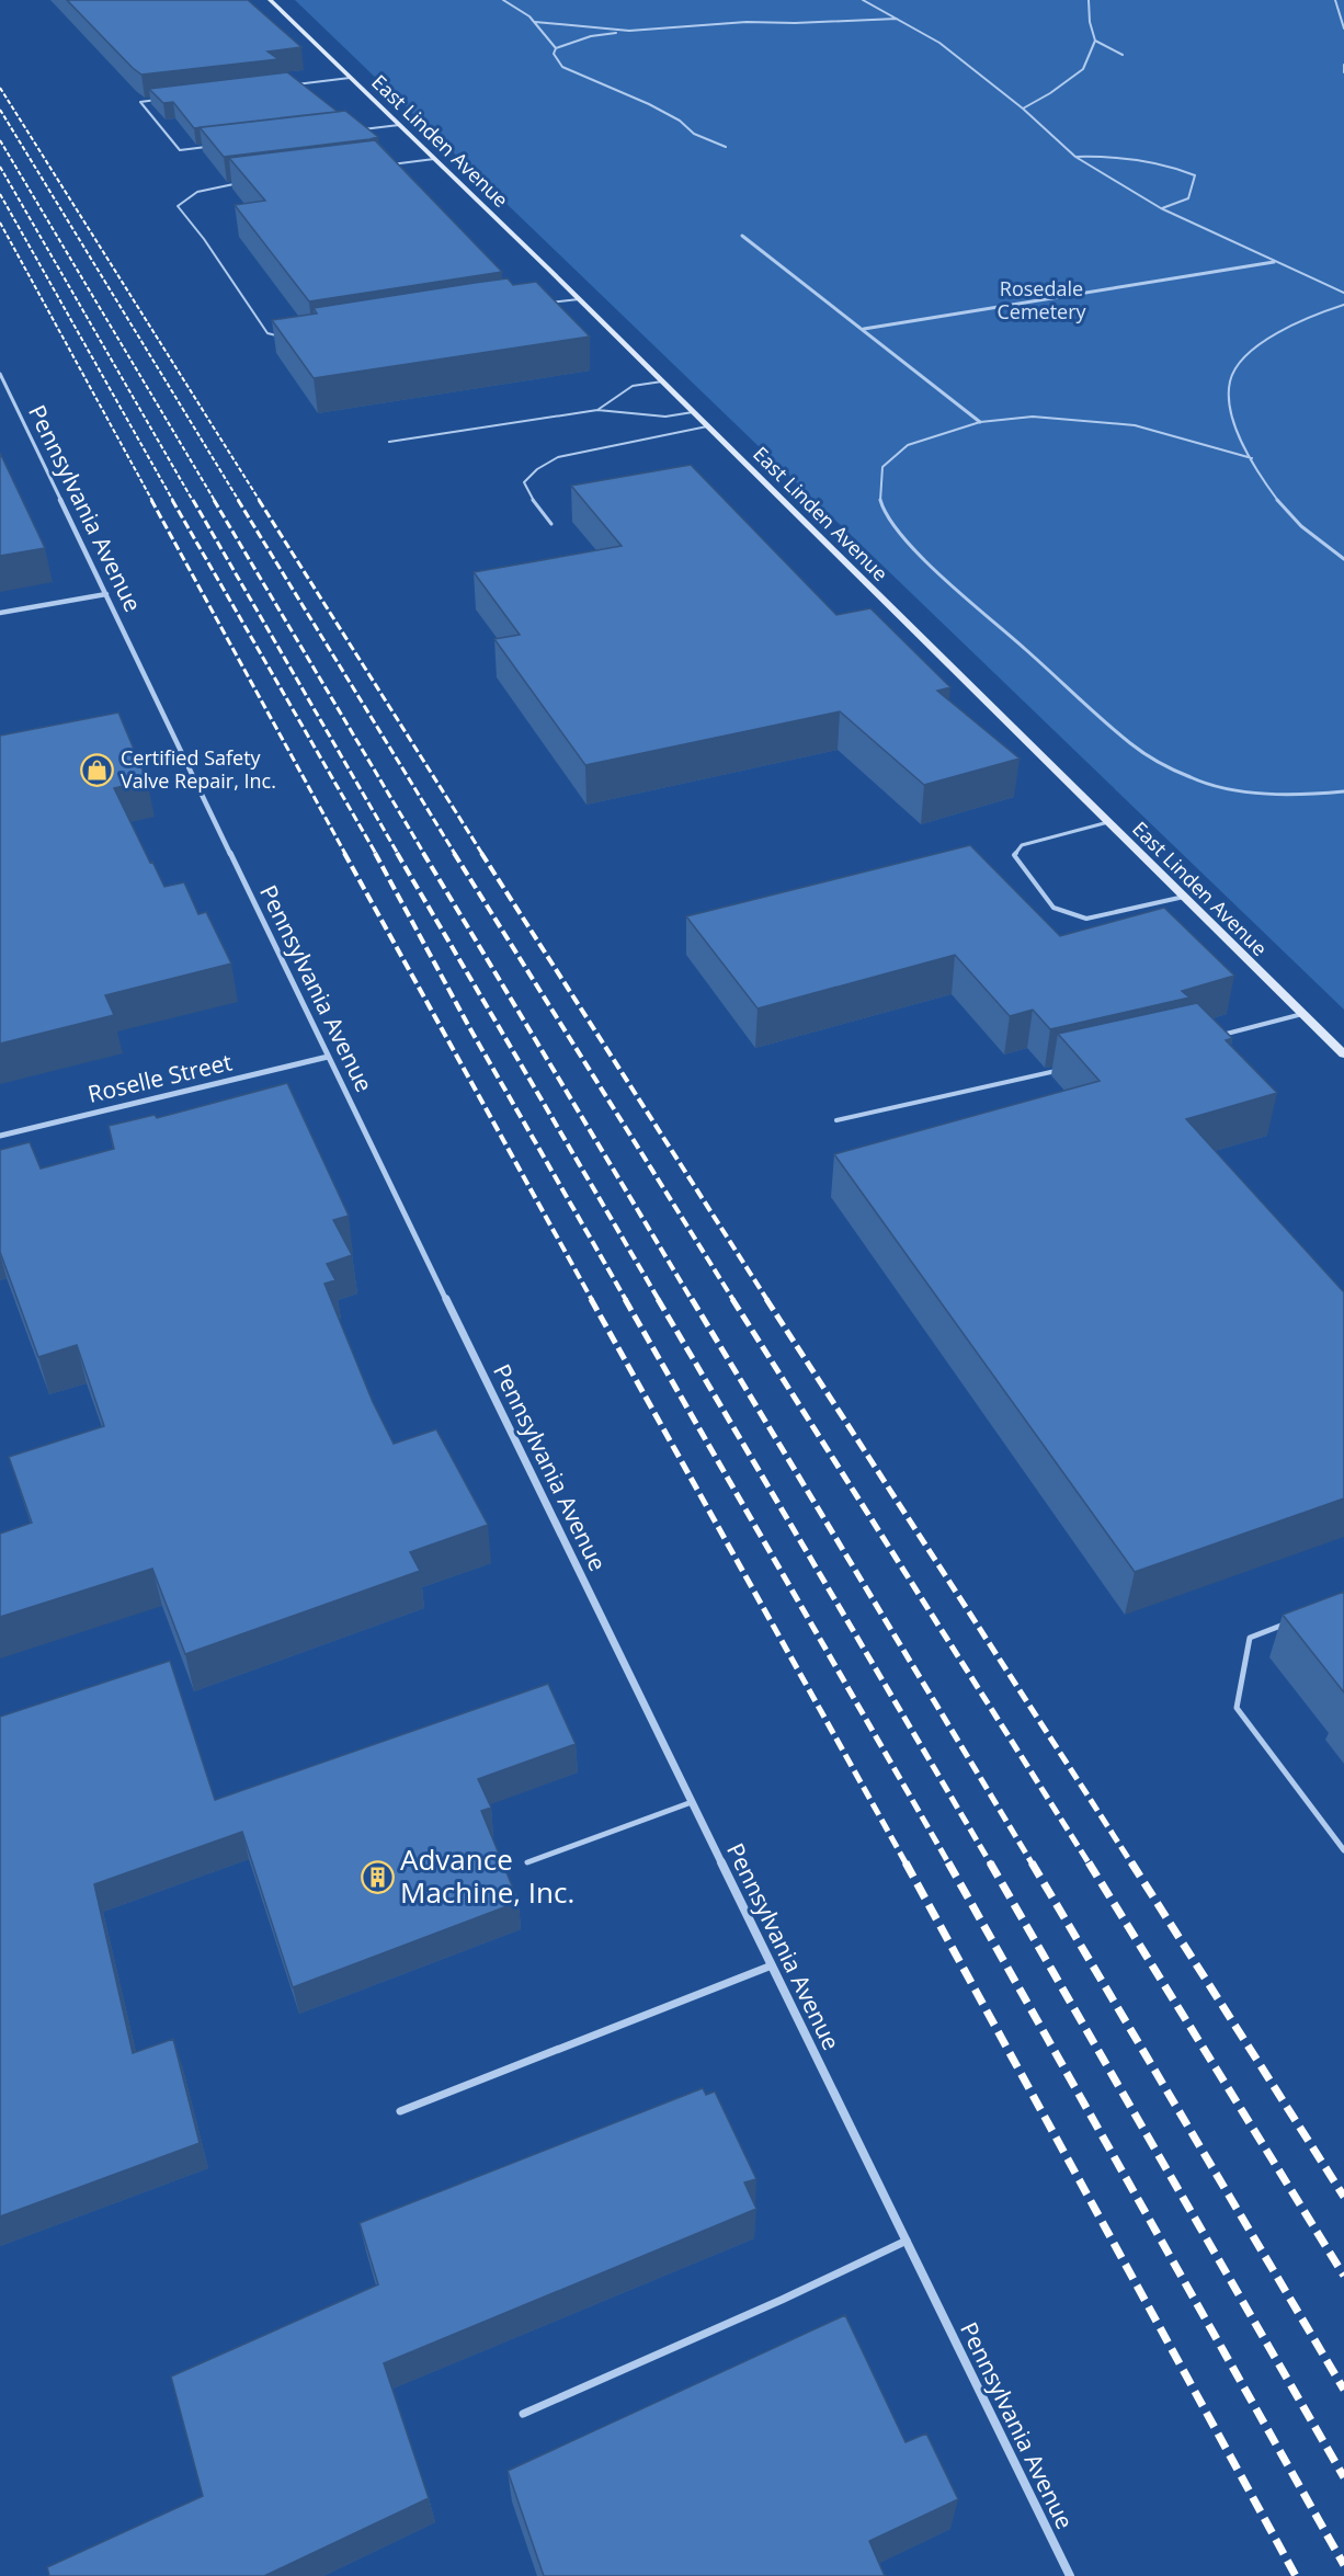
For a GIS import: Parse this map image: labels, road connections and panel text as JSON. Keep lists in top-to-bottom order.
{
  "streets": {
    "street": ["East Linden Avenue", "Pennsylvania Avenue", "Roselle Street"]
  },
  "crossings": [
    ["Pennsylvania Avenue", "Roselle Street"]
  ],
  "parks": ["Rosedale Cemetery"],
  "places": {
    "shop": ["Certified Safety Valve Repair, Inc."],
    "building": ["Advance Machine, Inc."]
  }
}
